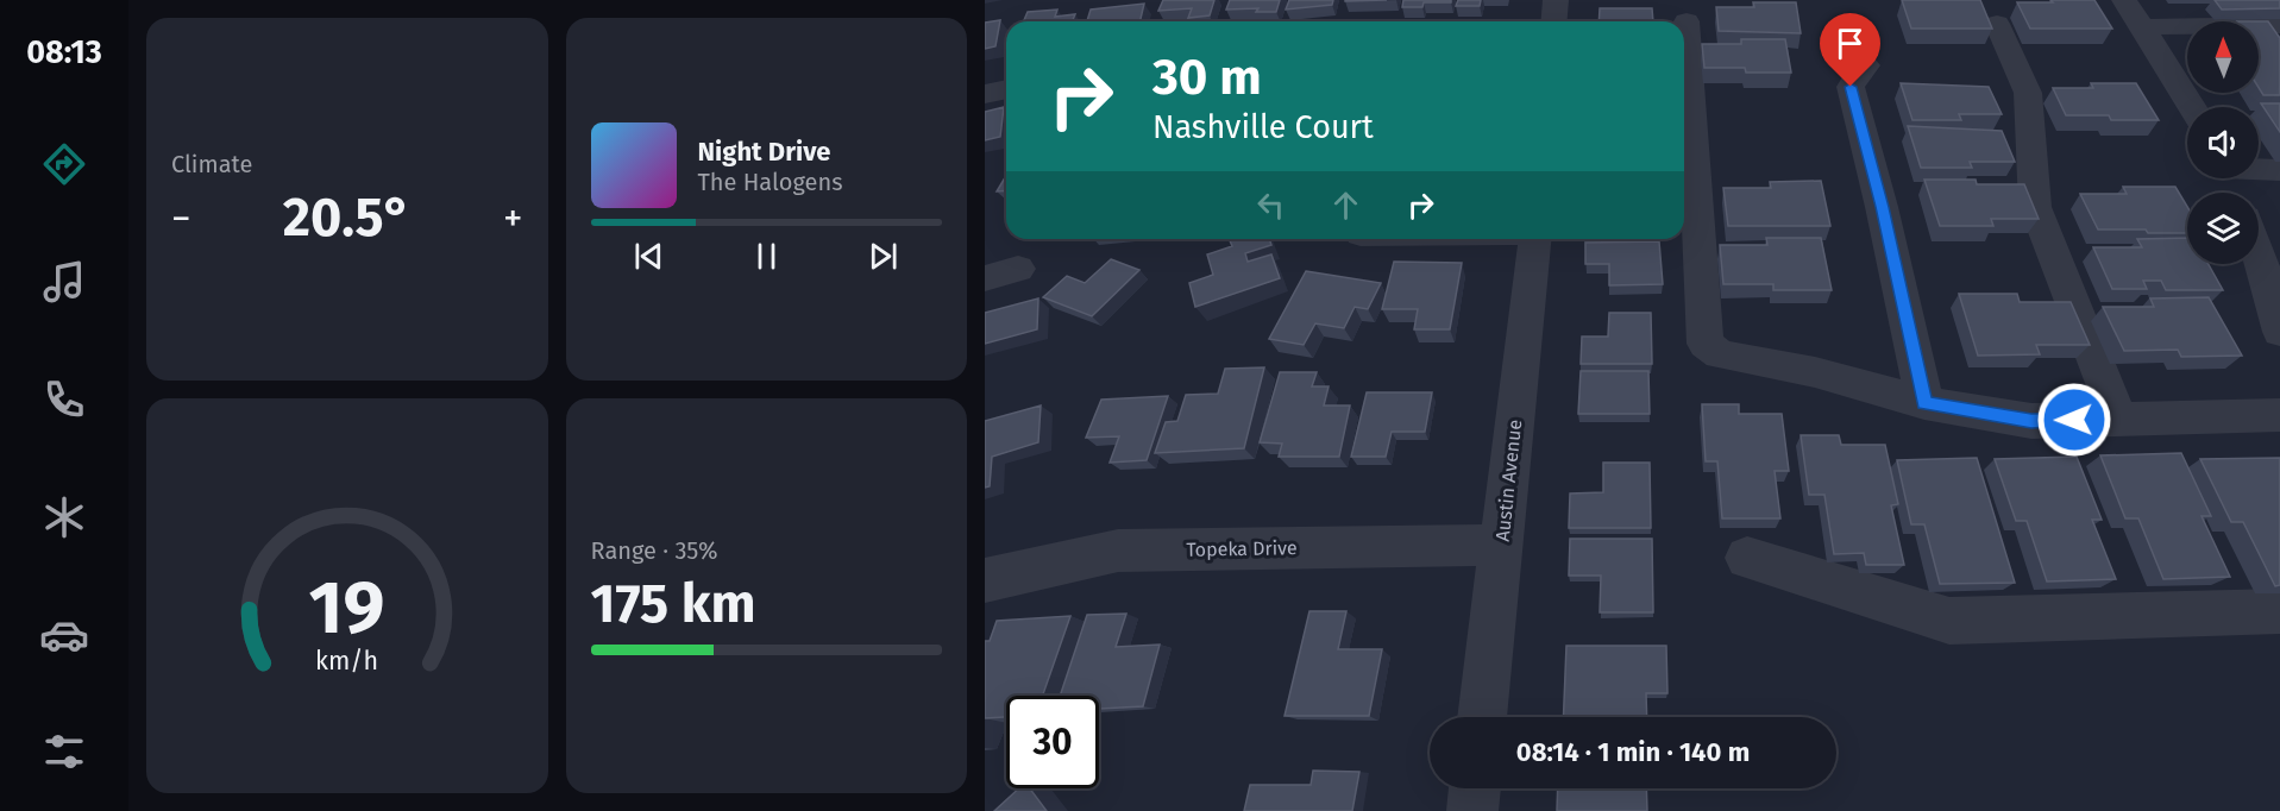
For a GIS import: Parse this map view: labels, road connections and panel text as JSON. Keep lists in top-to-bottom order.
{
  "streets": {
    "street": ["Austin Avenue", "Topeka Drive"]
  },
  "crossings": [
    ["Austin Avenue", "Topeka Drive"]
  ],
  "north": "top",
  "page": {
    "tabs": "08:13",
    "tile": [
      "Climate",
      ["Range · 35%", "175 km"]
    ],
    "turn": ["30 m", "Nashville Court"],
    "song": ["Night Drive", "The Halogens"],
    "heat": ["−", "20.5°", "+"],
    "limit": "30",
    "trip": "08:14 · 1 min · 140 m",
    "gauge": ["19", "km/h"]
  }
}
